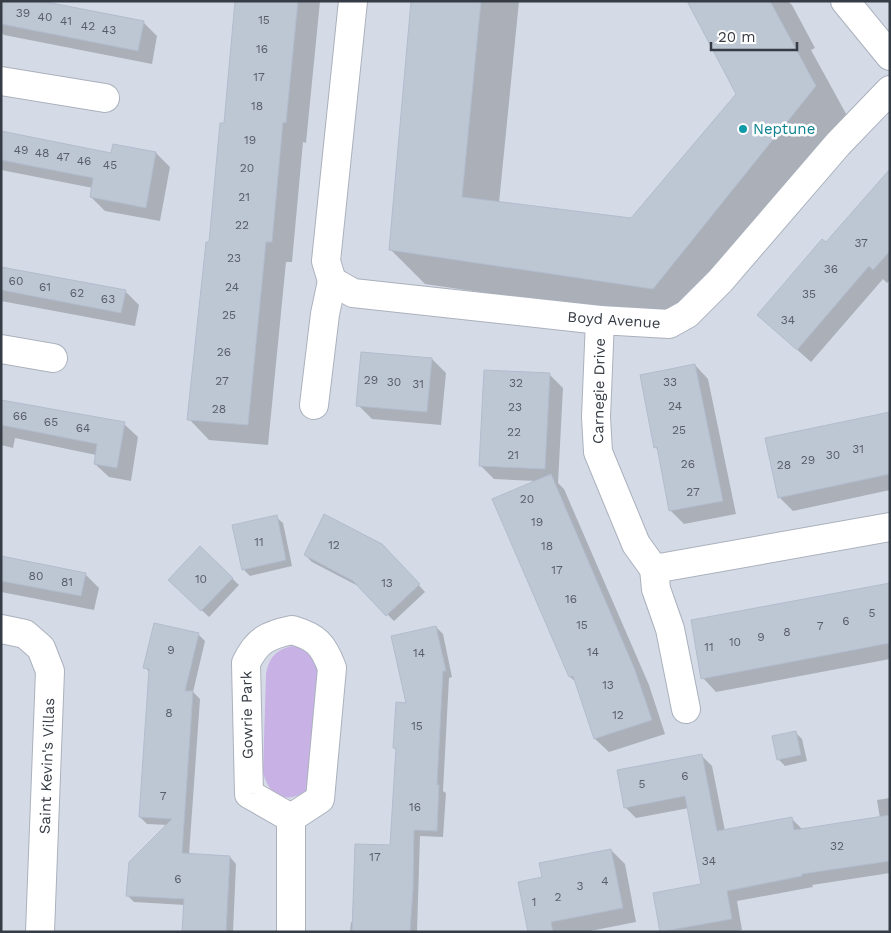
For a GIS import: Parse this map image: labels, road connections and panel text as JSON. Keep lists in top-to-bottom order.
{
  "streets": {
    "street": [
      "Boyd Avenue",
      "Carnegie Drive",
      "Gowrie Park",
      "Saint Kevin's Villas"
    ]
  },
  "crossings": [
    ["Boyd Avenue", "Carnegie Drive"]
  ],
  "places": ["Neptune"],
  "house_numbers": [
    "39",
    "40",
    "15",
    "41",
    "42",
    "43",
    "16",
    "17",
    "18",
    "19",
    "49",
    "48",
    "47",
    "46",
    "45",
    "20",
    "21",
    "22",
    "37",
    "23",
    "36",
    "60",
    "61",
    "24",
    "62",
    "35",
    "63",
    "25",
    "34",
    "26",
    "29",
    "27",
    "30",
    "33",
    "32",
    "31",
    "24",
    "23",
    "28",
    "66",
    "65",
    "64",
    "25",
    "22",
    "31",
    "21",
    "30",
    "29",
    "26",
    "28",
    "27",
    "20",
    "19",
    "11",
    "12",
    "18",
    "17",
    "80",
    "10",
    "81",
    "13",
    "16",
    "5",
    "6",
    "15",
    "7",
    "8",
    "9",
    "10",
    "11",
    "9",
    "14",
    "14",
    "13",
    "8",
    "12",
    "15",
    "6",
    "5",
    "7",
    "16",
    "32",
    "17",
    "34",
    "6",
    "4",
    "3",
    "2",
    "1"
  ],
  "scale_bar": "20 m"
}
